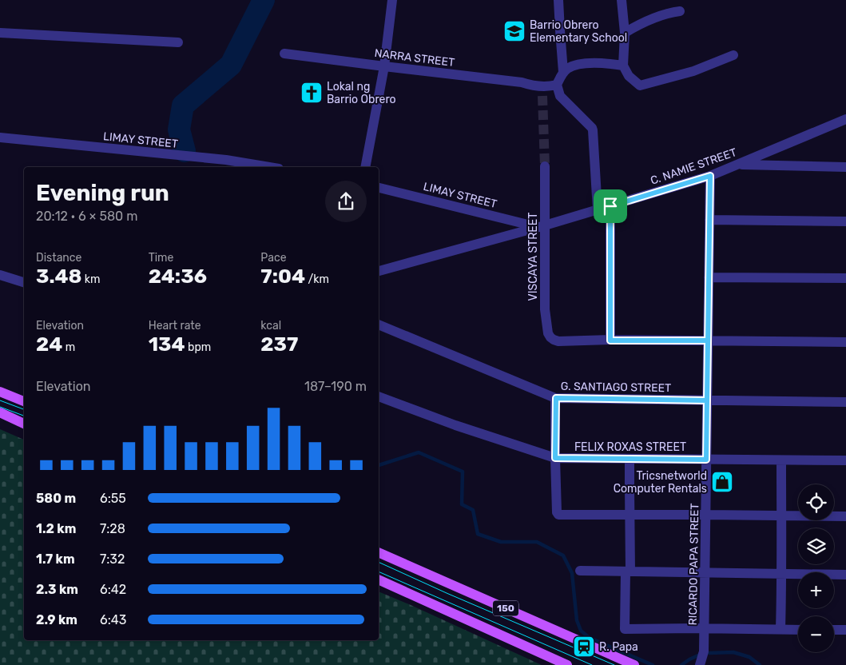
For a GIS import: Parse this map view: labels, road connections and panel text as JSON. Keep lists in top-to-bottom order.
{
  "streets": {
    "main road": ["150"],
    "street": [
      "NARRA STREET",
      "LIMAY STREET",
      "C. NAMIE STREET",
      "VISCAYA STREET",
      "G. SANTIAGO STREET",
      "FELIX ROXAS STREET",
      "RICARDO PAPA STREET"
    ]
  },
  "crossings": [
    ["LIMAY STREET", "C. NAMIE STREET"],
    ["LIMAY STREET", "VISCAYA STREET"],
    ["C. NAMIE STREET", "VISCAYA STREET"],
    ["C. NAMIE STREET", "RICARDO PAPA STREET"],
    ["G. SANTIAGO STREET", "RICARDO PAPA STREET"],
    ["FELIX ROXAS STREET", "RICARDO PAPA STREET"]
  ],
  "places": {
    "school or university": ["Barrio Obrero Elementary School"],
    "church": ["Lokal ng Barrio Obrero"],
    "shop": ["Tricsnetworld Computer Rentals"],
    "station": ["R. Papa"]
  },
  "page": {
    "heading": ["Evening run", "20:12 · 6 × 580 m"],
    "stats": [
      ["Distance", "3.48 km"],
      ["Time", "24:36"],
      ["Pace", "7:04 /km"],
      ["Elevation", "24 m"],
      ["Heart rate", "134 bpm"],
      ["kcal", "237"]
    ],
    "chart": ["Elevation", "187–190 m"],
    "list": [
      {
        "name": "580 m",
        "note": "6:55"
      },
      {
        "name": "1.2 km",
        "note": "7:28"
      },
      {
        "name": "1.7 km",
        "note": "7:32"
      },
      {
        "name": "2.3 km",
        "note": "6:42"
      },
      {
        "name": "2.9 km",
        "note": "6:43"
      }
    ],
    "map_buttons": ["+", "−"]
  }
}
